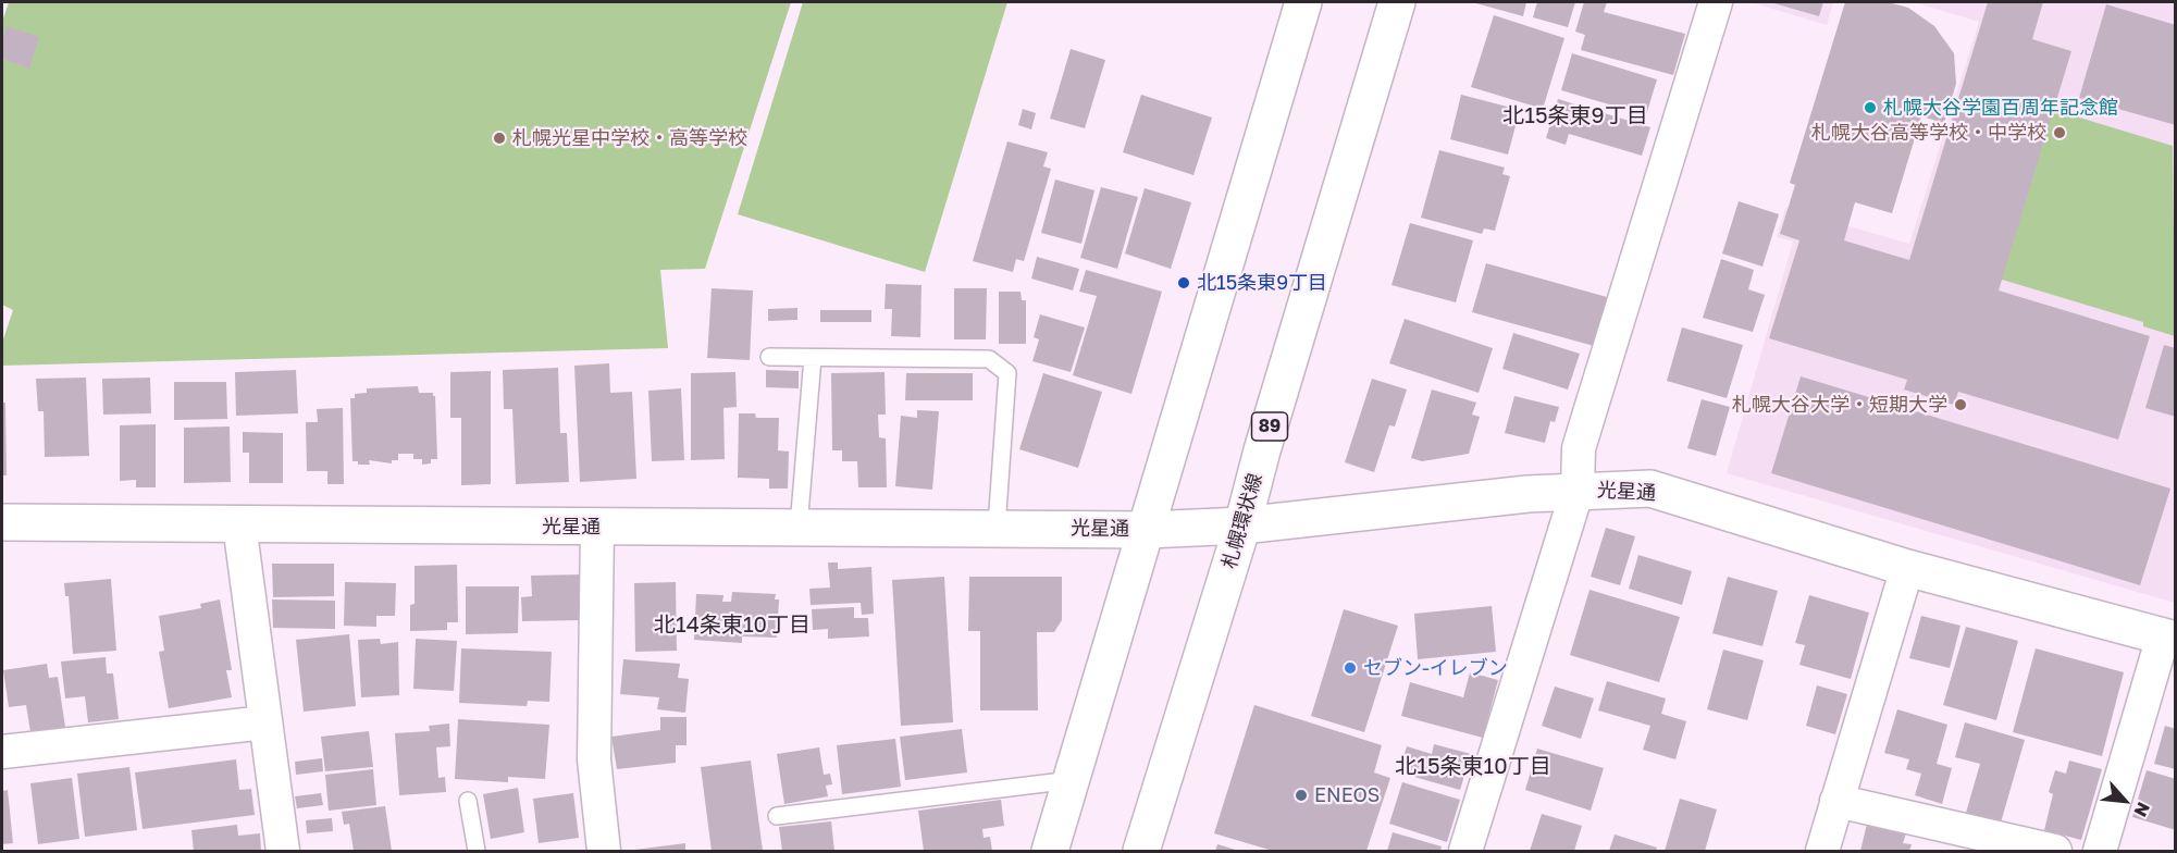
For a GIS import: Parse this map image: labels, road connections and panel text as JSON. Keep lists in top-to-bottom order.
{
  "streets": {
    "street": ["89", "光星通", "札幌環状線"]
  },
  "crossings": [
    ["光星通", "札幌環状線"]
  ],
  "districts": ["北15条東9丁目", "北14条東10丁目", "北15条東10丁目"],
  "places": [
    "札幌大谷学園百周年記念館",
    "札幌大谷高等学校・中学校",
    "札幌光星中学校・高等学校",
    "北15条東9丁目",
    "札幌大谷大学・短期大学",
    "セブン-イレブン",
    "ENEOS"
  ],
  "north": "bottom right"
}
